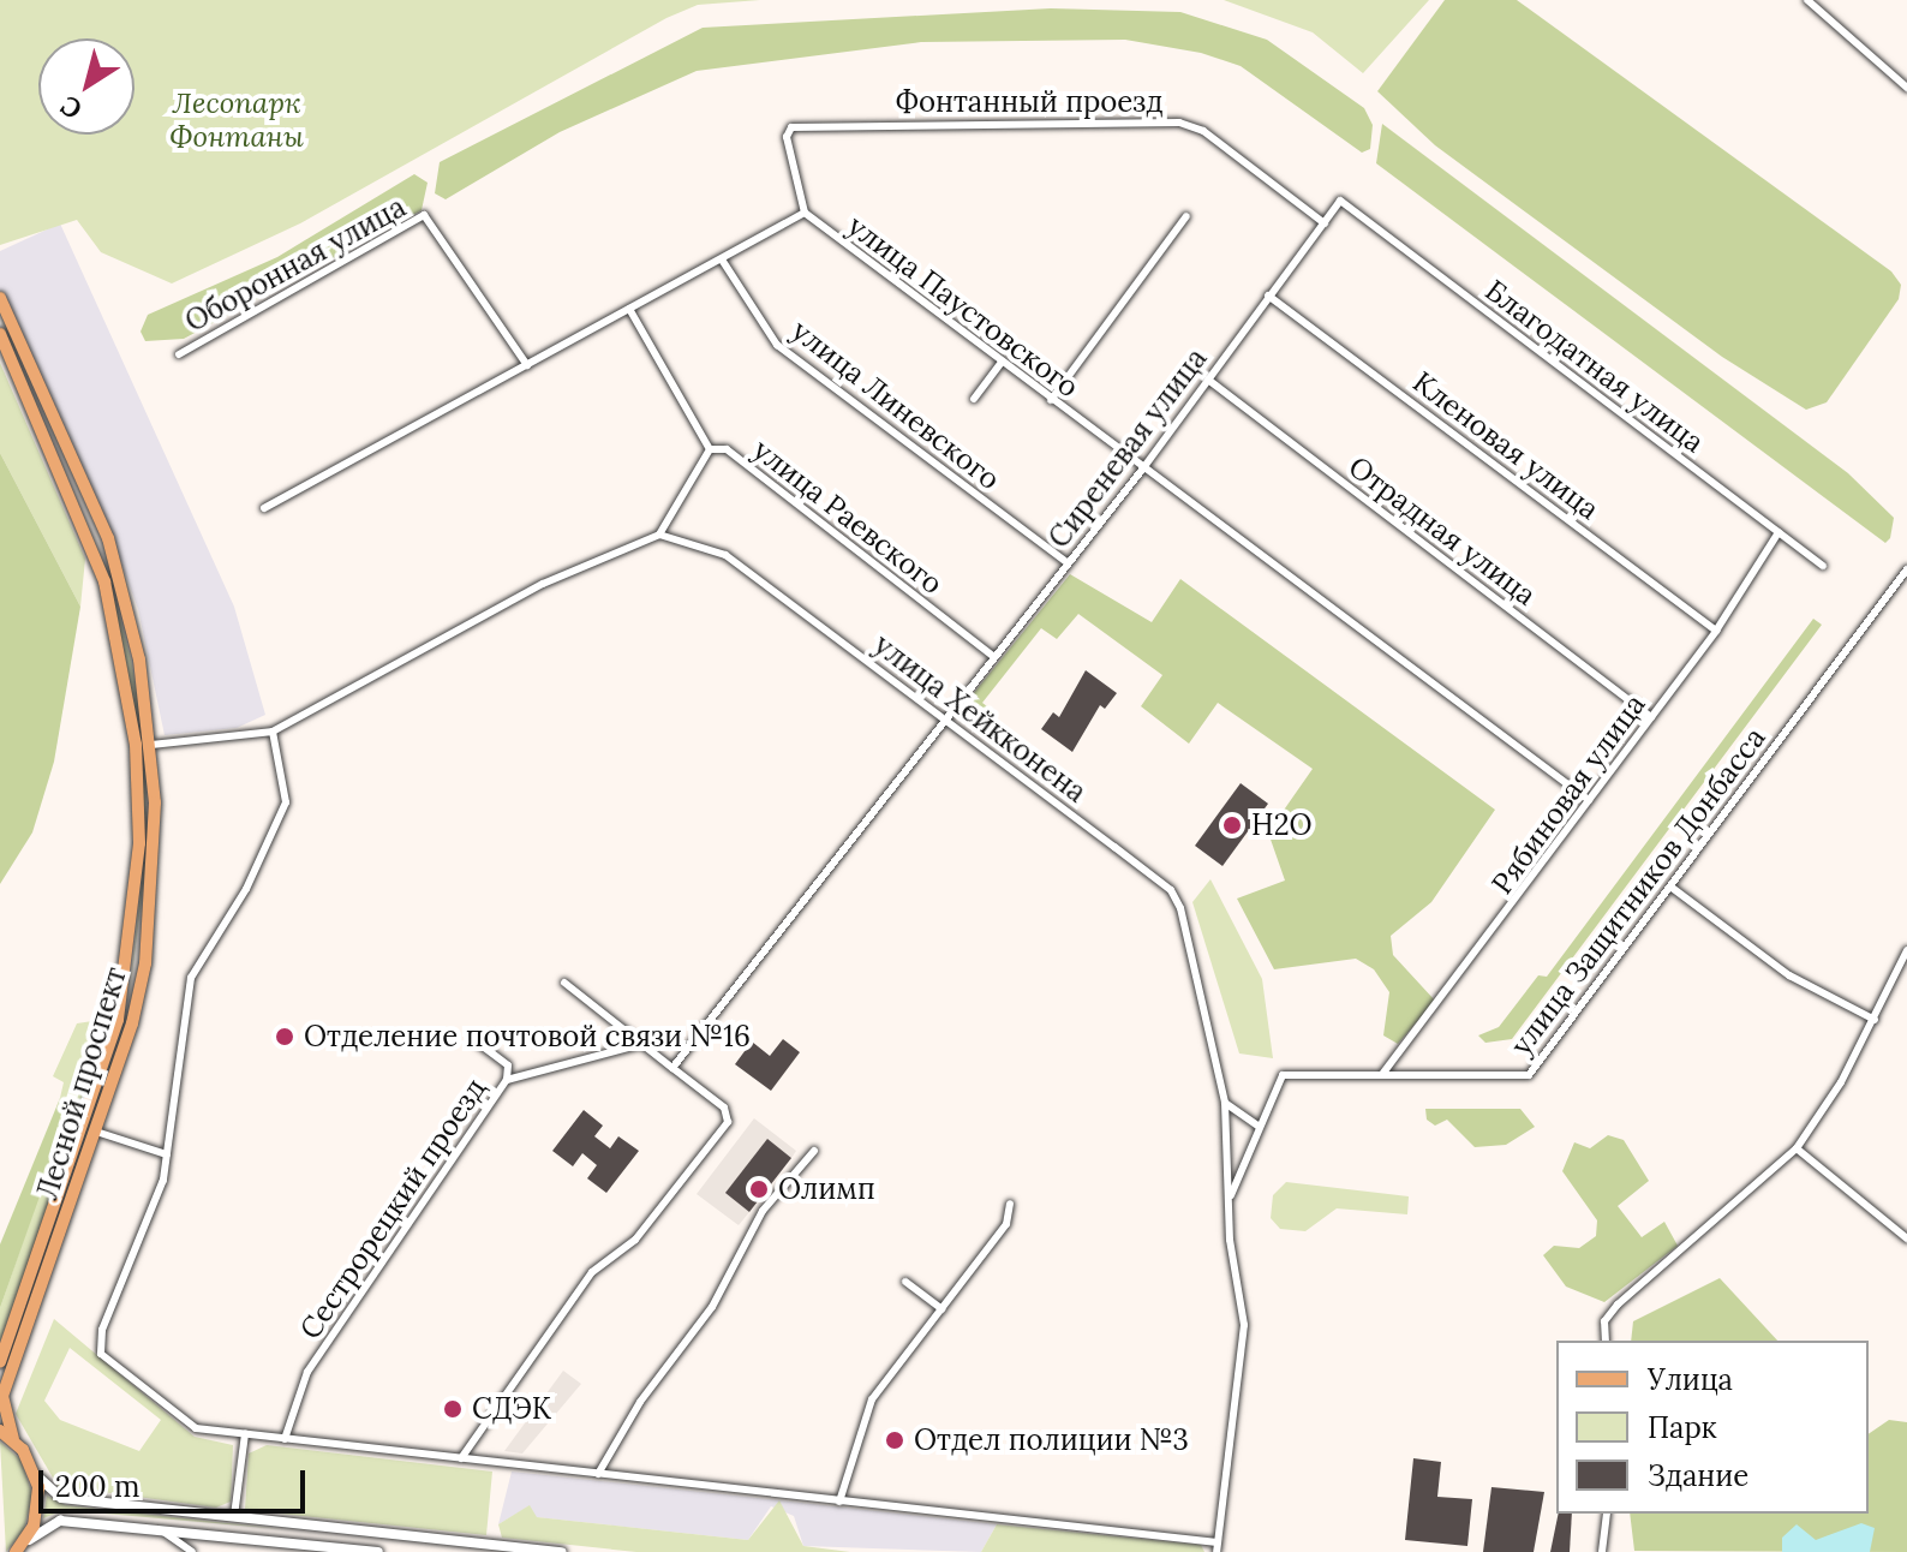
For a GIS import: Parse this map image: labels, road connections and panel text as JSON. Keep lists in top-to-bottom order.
{
  "streets": {
    "main road": ["Лесной проспект"],
    "street": [
      "Фонтанный проезд",
      "Оборонная улица",
      "улица Паустовского",
      "Благодатная улица",
      "улица Линевского",
      "Кленовая улица",
      "Сиреневая улица",
      "улица Раевского",
      "Отрадная улица",
      "улица Хейкконена",
      "Рябиновая улица",
      "улица Защитников Донбасса",
      "Сестрорецкий проезд"
    ]
  },
  "crossings": [
    ["Фонтанный проезд", "улица Паустовского"],
    ["Фонтанный проезд", "Сиреневая улица"],
    ["Оборонная улица", "улица Паустовского"],
    ["улица Паустовского", "улица Линевского"],
    ["улица Паустовского", "Сиреневая улица"],
    ["улица Паустовского", "улица Раевского"],
    ["улица Паустовского", "Рябиновая улица"],
    ["Благодатная улица", "Сиреневая улица"],
    ["Благодатная улица", "Рябиновая улица"],
    ["улица Линевского", "Сиреневая улица"],
    ["Кленовая улица", "Сиреневая улица"],
    ["Кленовая улица", "Рябиновая улица"],
    ["Сиреневая улица", "улица Раевского"],
    ["Сиреневая улица", "Отрадная улица"],
    ["Сиреневая улица", "улица Хейкконена"],
    ["Отрадная улица", "Рябиновая улица"],
    ["улица Хейкконена", "улица Защитников Донбасса"],
    ["Рябиновая улица", "улица Защитников Донбасса"]
  ],
  "parks": ["Лесопарк Фонтаны"],
  "places": [
    "H2O",
    "Отделение почтовой связи №16",
    "Олимп",
    "СДЭК",
    "Отдел полиции №3"
  ],
  "legend": ["Улица", "Парк", "Здание"],
  "scale_bar": "200 m",
  "north": "bottom left"
}
